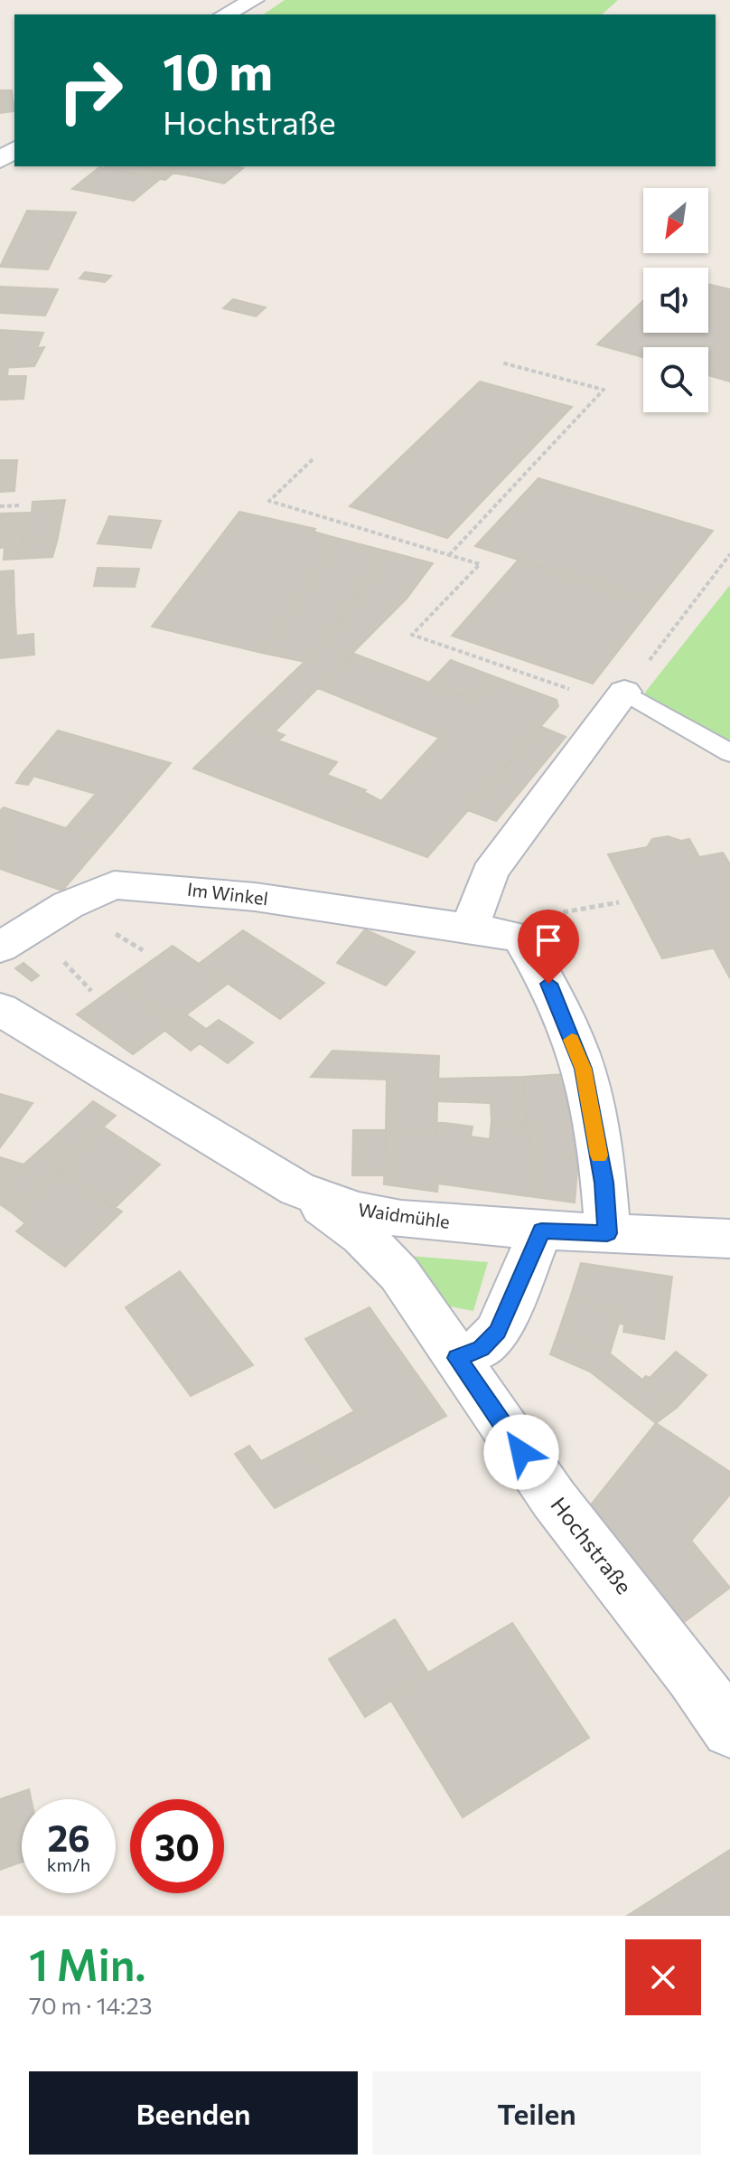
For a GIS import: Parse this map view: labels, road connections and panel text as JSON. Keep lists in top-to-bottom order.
{
  "streets": {
    "street": ["Im Winkel", "Waidmühle", "Hochstraße"]
  },
  "crossings": [
    ["Im Winkel", "Waidmühle"],
    ["Waidmühle", "Hochstraße"]
  ],
  "north": "bottom left",
  "page": {
    "turn": ["10 m", "Hochstraße"],
    "speed": "26 km/h",
    "limit": "30",
    "heading": ["1 Min.", "70 m · 14:23"],
    "buttons": ["Beenden", "Teilen"]
  }
}
